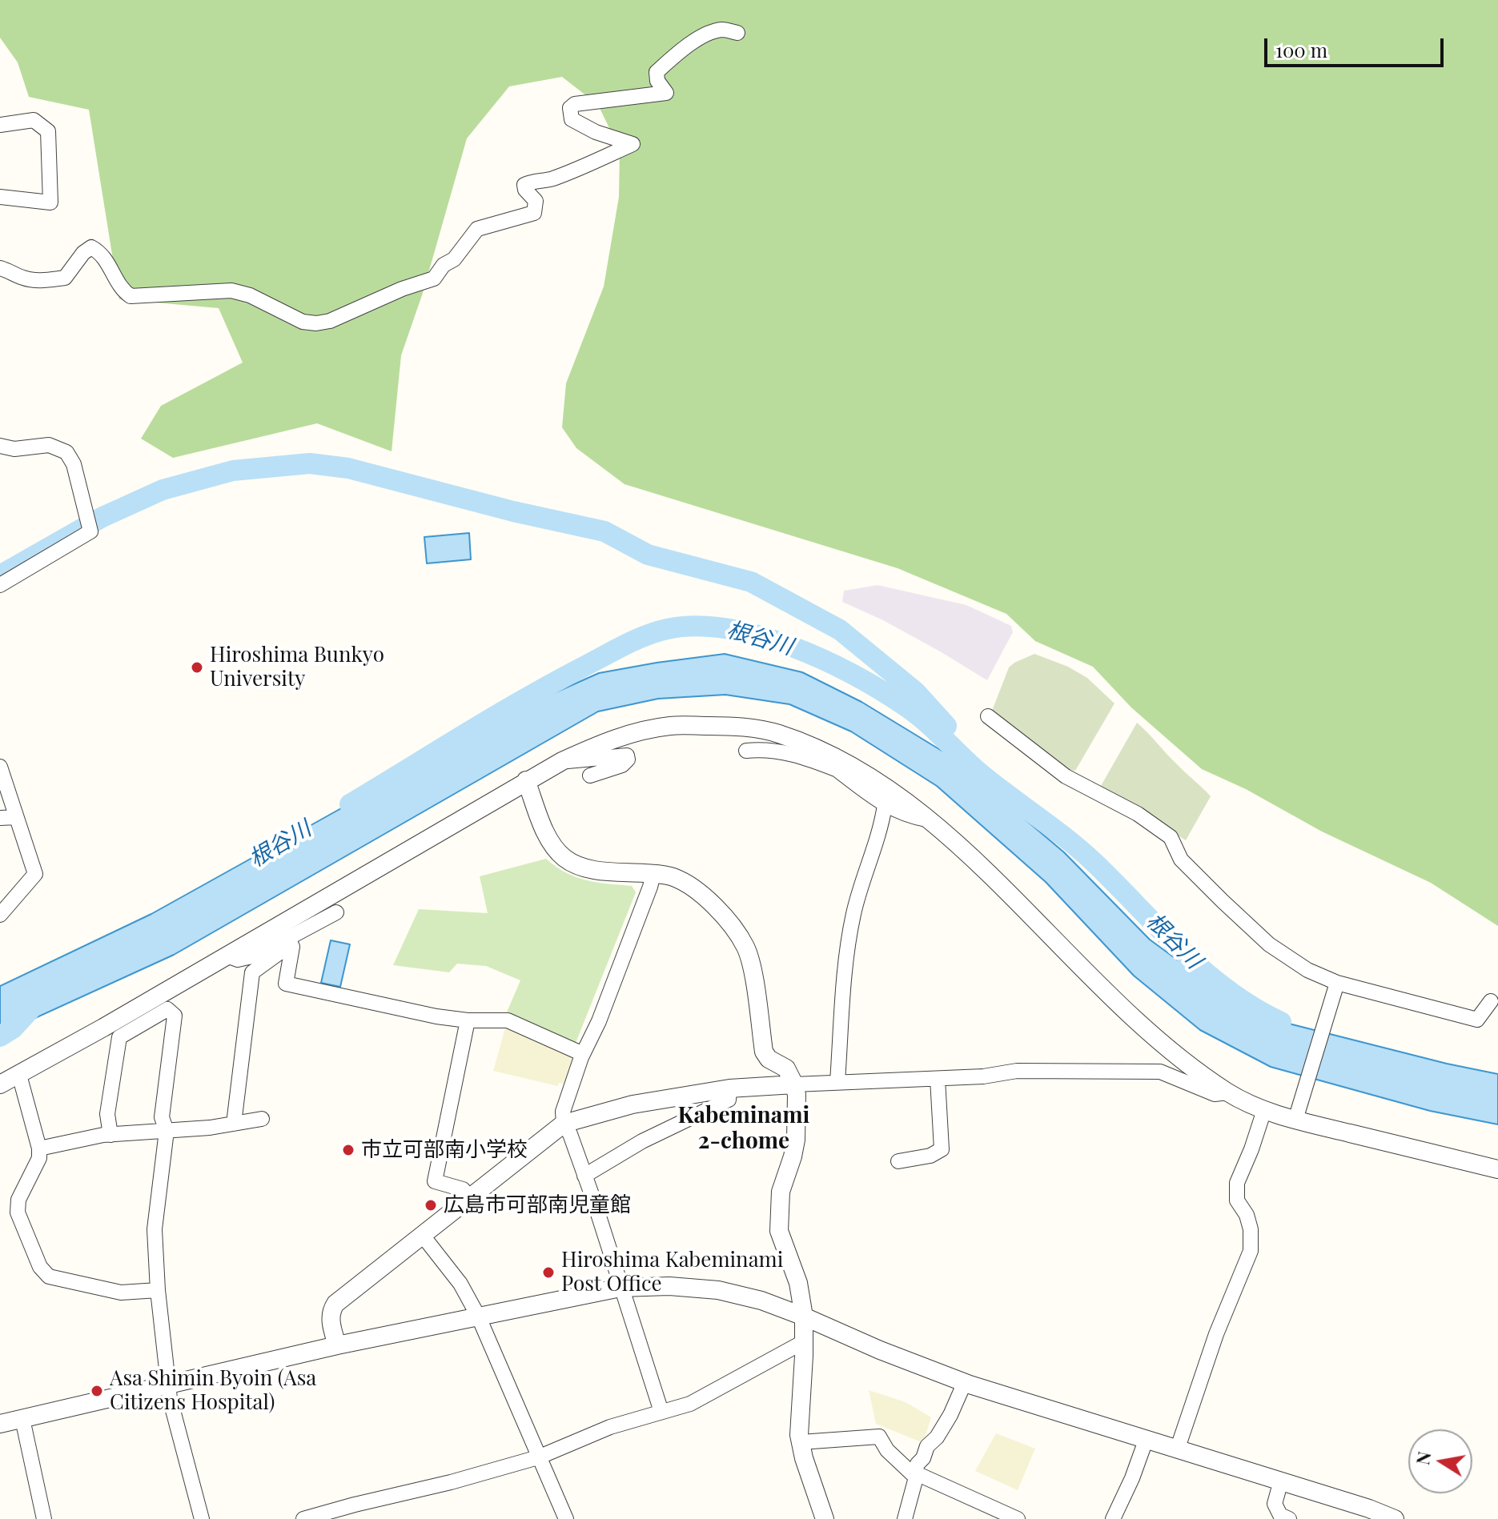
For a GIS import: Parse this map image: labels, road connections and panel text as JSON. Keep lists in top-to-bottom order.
{
  "districts": ["Kabeminami 2-chome"],
  "water": ["根谷川"],
  "places": [
    "Hiroshima Bunkyo University",
    "市立可部南小学校",
    "広島市可部南児童館",
    "Hiroshima Kabeminami Post Office",
    "Asa Shimin Byoin (Asa Citizens Hospital)"
  ],
  "scale_bar": "100 m",
  "north": "left"
}
